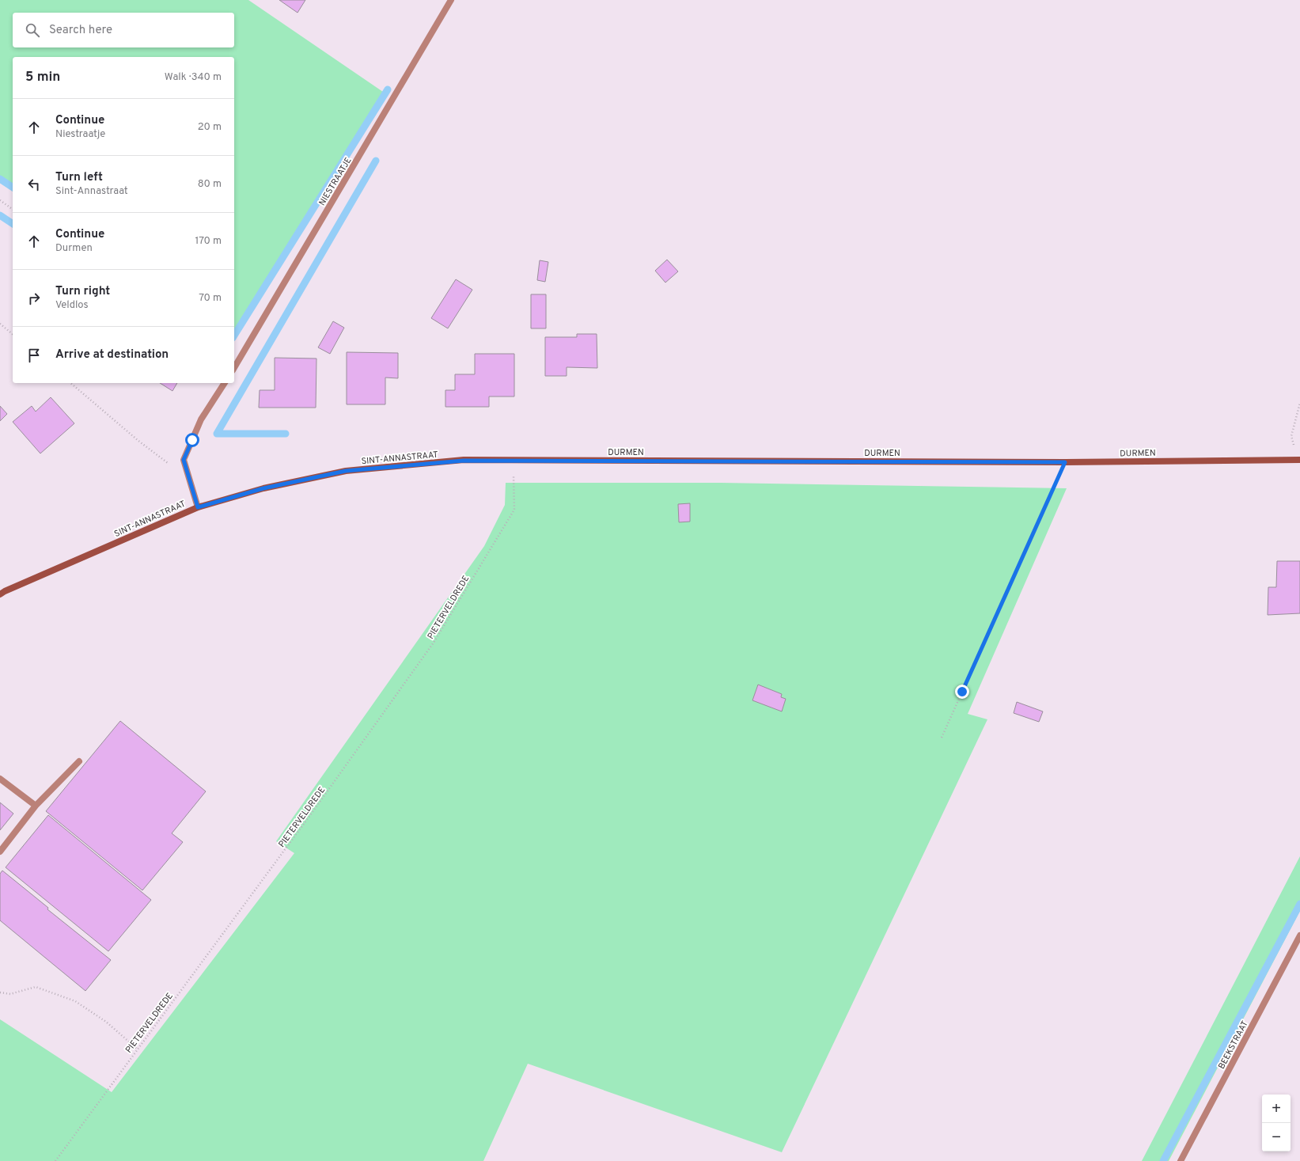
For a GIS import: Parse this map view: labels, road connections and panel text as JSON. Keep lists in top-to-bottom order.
{
  "streets": {
    "street": [
      "NIESTRAATJE",
      "DURMEN",
      "SINT-ANNASTRAAT",
      "BEEKSTRAAT"
    ],
    "path": ["PIETERVELDREDE"]
  },
  "crossings": [
    ["DURMEN", "SINT-ANNASTRAAT"],
    ["DURMEN", "PIETERVELDREDE"]
  ],
  "page": {
    "search": "Search here",
    "heading": ["5 min", "Walk · 340 m"],
    "list": [
      ["Continue", "Niestraatje", "20 m"],
      ["Turn left", "Sint-Annastraat", "80 m"],
      ["Continue", "Durmen", "170 m"],
      ["Turn right", "Veldlos", "70 m"],
      "Arrive at destination"
    ],
    "map_buttons": ["+", "−"]
  }
}
